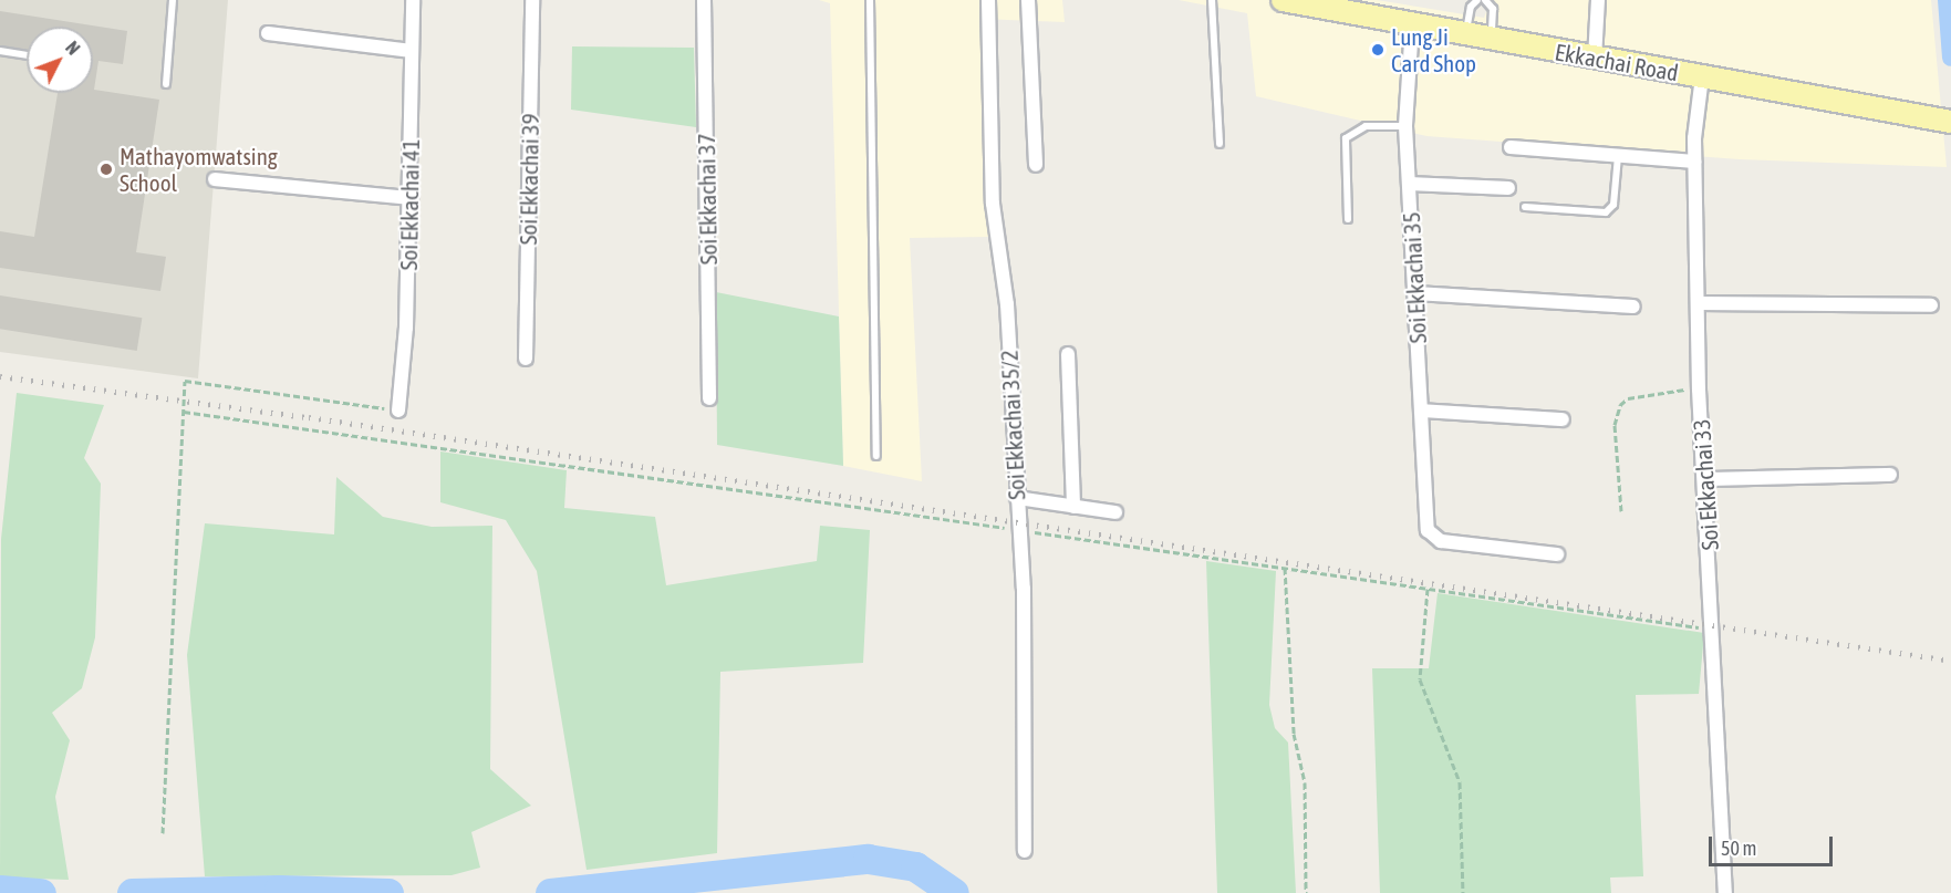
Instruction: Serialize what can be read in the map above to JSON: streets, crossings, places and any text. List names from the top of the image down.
{
  "streets": {
    "main road": ["Ekkachai Road"],
    "street": [
      "Soi Ekkachai 39",
      "Soi Ekkachai 37",
      "Soi Ekkachai 41",
      "Soi Ekkachai 35",
      "Soi Ekkachai 35/2",
      "Soi Ekkachai 33"
    ]
  },
  "crossings": [
    ["Ekkachai Road", "Soi Ekkachai 35"],
    ["Ekkachai Road", "Soi Ekkachai 33"]
  ],
  "places": ["Lung Ji Card Shop", "Mathayomwatsing School"],
  "scale_bar": "50 m",
  "north": "top right"
}
